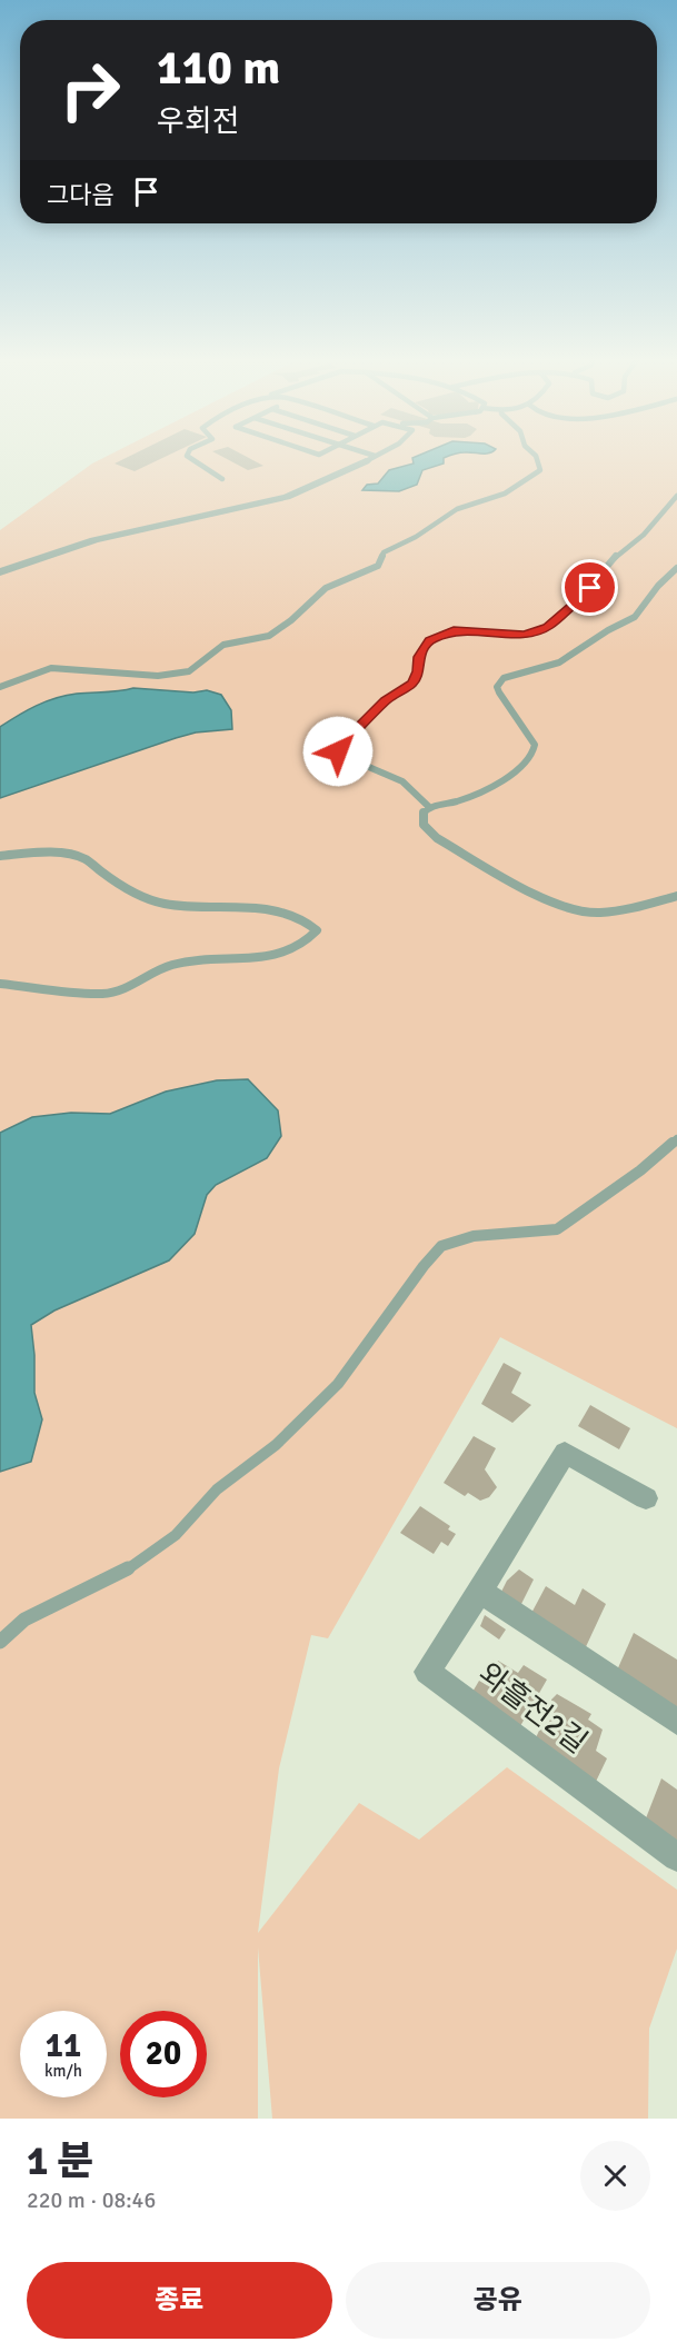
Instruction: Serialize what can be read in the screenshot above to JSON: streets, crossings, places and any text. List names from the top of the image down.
{
  "streets": {
    "street": ["와흘전2길"]
  },
  "page": {
    "turn": ["110 m", "우회전"],
    "then": "그다음",
    "speed": "11 km/h",
    "limit": "20",
    "heading": ["1 분", "220 m · 08:46"],
    "buttons": ["종료", "공유"]
  }
}
